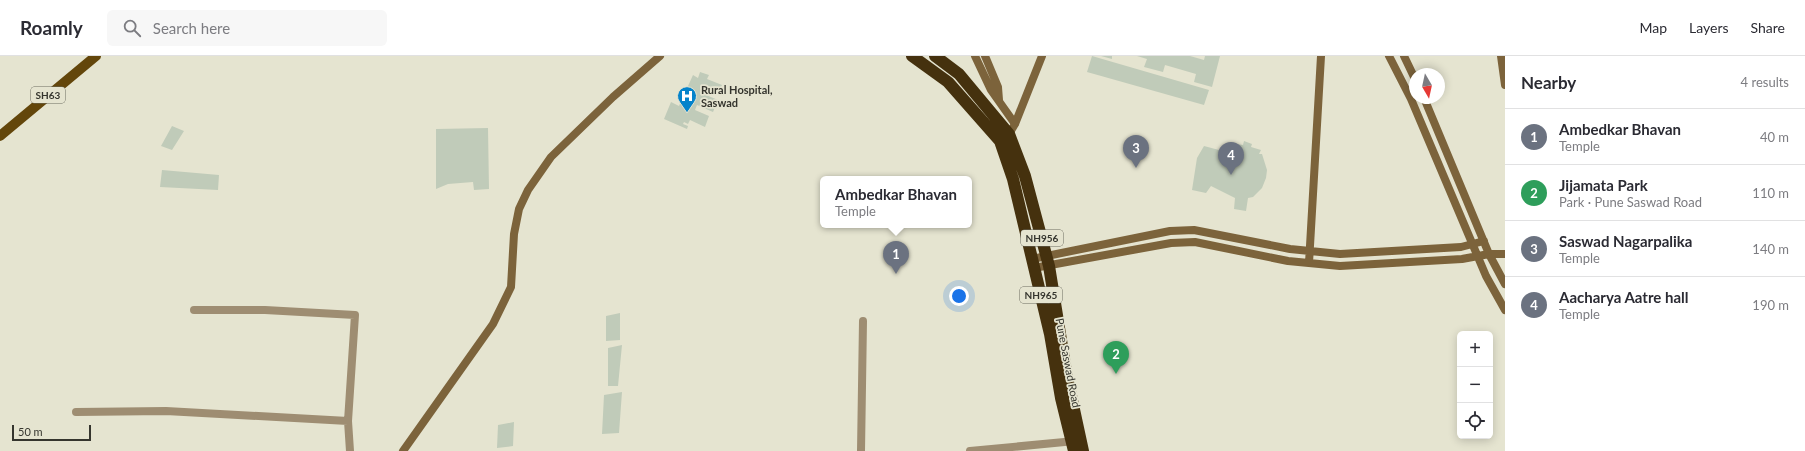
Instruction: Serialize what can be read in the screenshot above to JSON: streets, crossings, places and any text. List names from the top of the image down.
{
  "streets": {
    "highway": ["NH956", "NH965", "Pune Saswad Road"],
    "main road": ["SH63"]
  },
  "crossings": [
    ["NH956", "NH965"],
    ["NH956", "Pune Saswad Road"],
    ["NH965", "Pune Saswad Road"]
  ],
  "places": {
    "hospital": ["Rural Hospital, Saswad"]
  },
  "scale_bar": "50 m",
  "north": "bottom",
  "page": {
    "header": "Roamly",
    "search": "Search here",
    "nav": ["Map", "Layers", "Share"],
    "heading": ["Nearby", "4 results"],
    "list": [
      {
        "mark": "1",
        "name": "Ambedkar Bhavan",
        "note": "Temple",
        "value": "40 m"
      },
      {
        "mark": "2",
        "name": "Jijamata Park",
        "note": "Park · Pune Saswad Road",
        "value": "110 m"
      },
      {
        "mark": "3",
        "name": "Saswad Nagarpalika",
        "note": "Temple",
        "value": "140 m"
      },
      {
        "mark": "4",
        "name": "Aacharya Aatre hall",
        "note": "Temple",
        "value": "190 m"
      }
    ],
    "pins": [
      "3",
      "4",
      "1",
      "2"
    ],
    "popup": ["Ambedkar Bhavan", "Temple"],
    "map_buttons": ["+", "−"],
    "scale": "50 m"
  }
}
